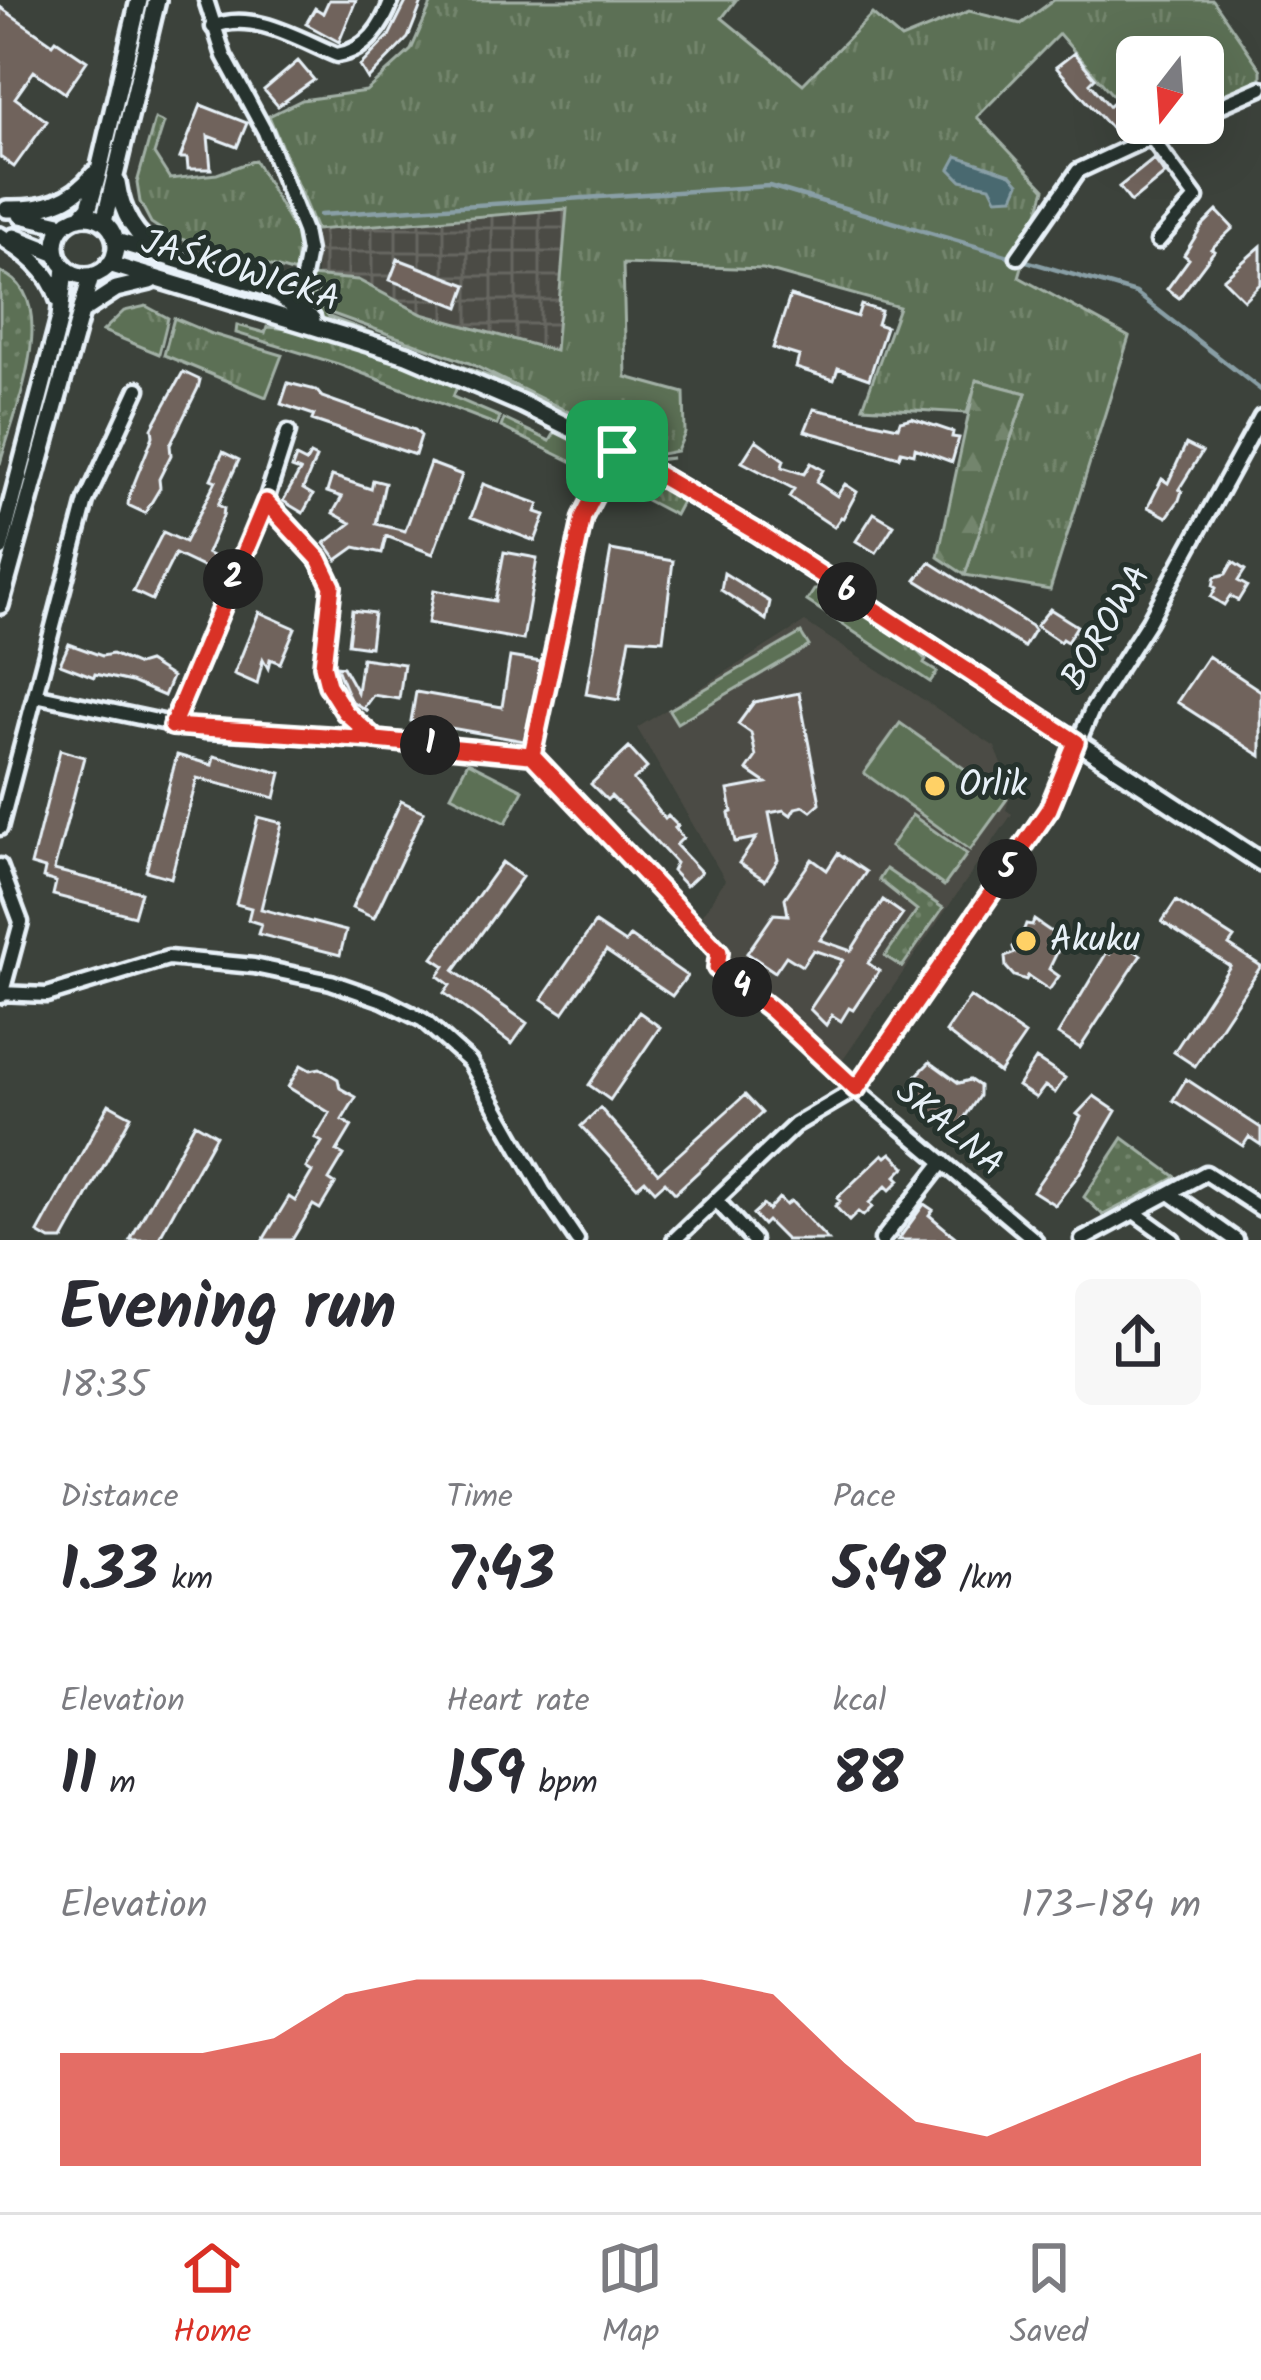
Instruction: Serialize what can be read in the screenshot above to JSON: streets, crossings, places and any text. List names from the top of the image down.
{
  "streets": {
    "street": ["JAŚKOWICKA", "BOROWA", "SKALNA"]
  },
  "crossings": [
    ["JAŚKOWICKA", "BOROWA"],
    ["BOROWA", "SKALNA"]
  ],
  "places": ["Orlik", "Akuku"],
  "north": "bottom",
  "page": {
    "pins": [
      "2",
      "6",
      "1",
      "5",
      "4"
    ],
    "heading": ["Evening run", "18:35"],
    "stats": [
      ["Distance", "1.33 km"],
      ["Time", "7:43"],
      ["Pace", "5:48 /km"],
      ["Elevation", "11 m"],
      ["Heart rate", "159 bpm"],
      ["kcal", "88"]
    ],
    "chart": ["Elevation", "173–184 m"],
    "tabs": ["Home", "Map", "Saved"]
  }
}
